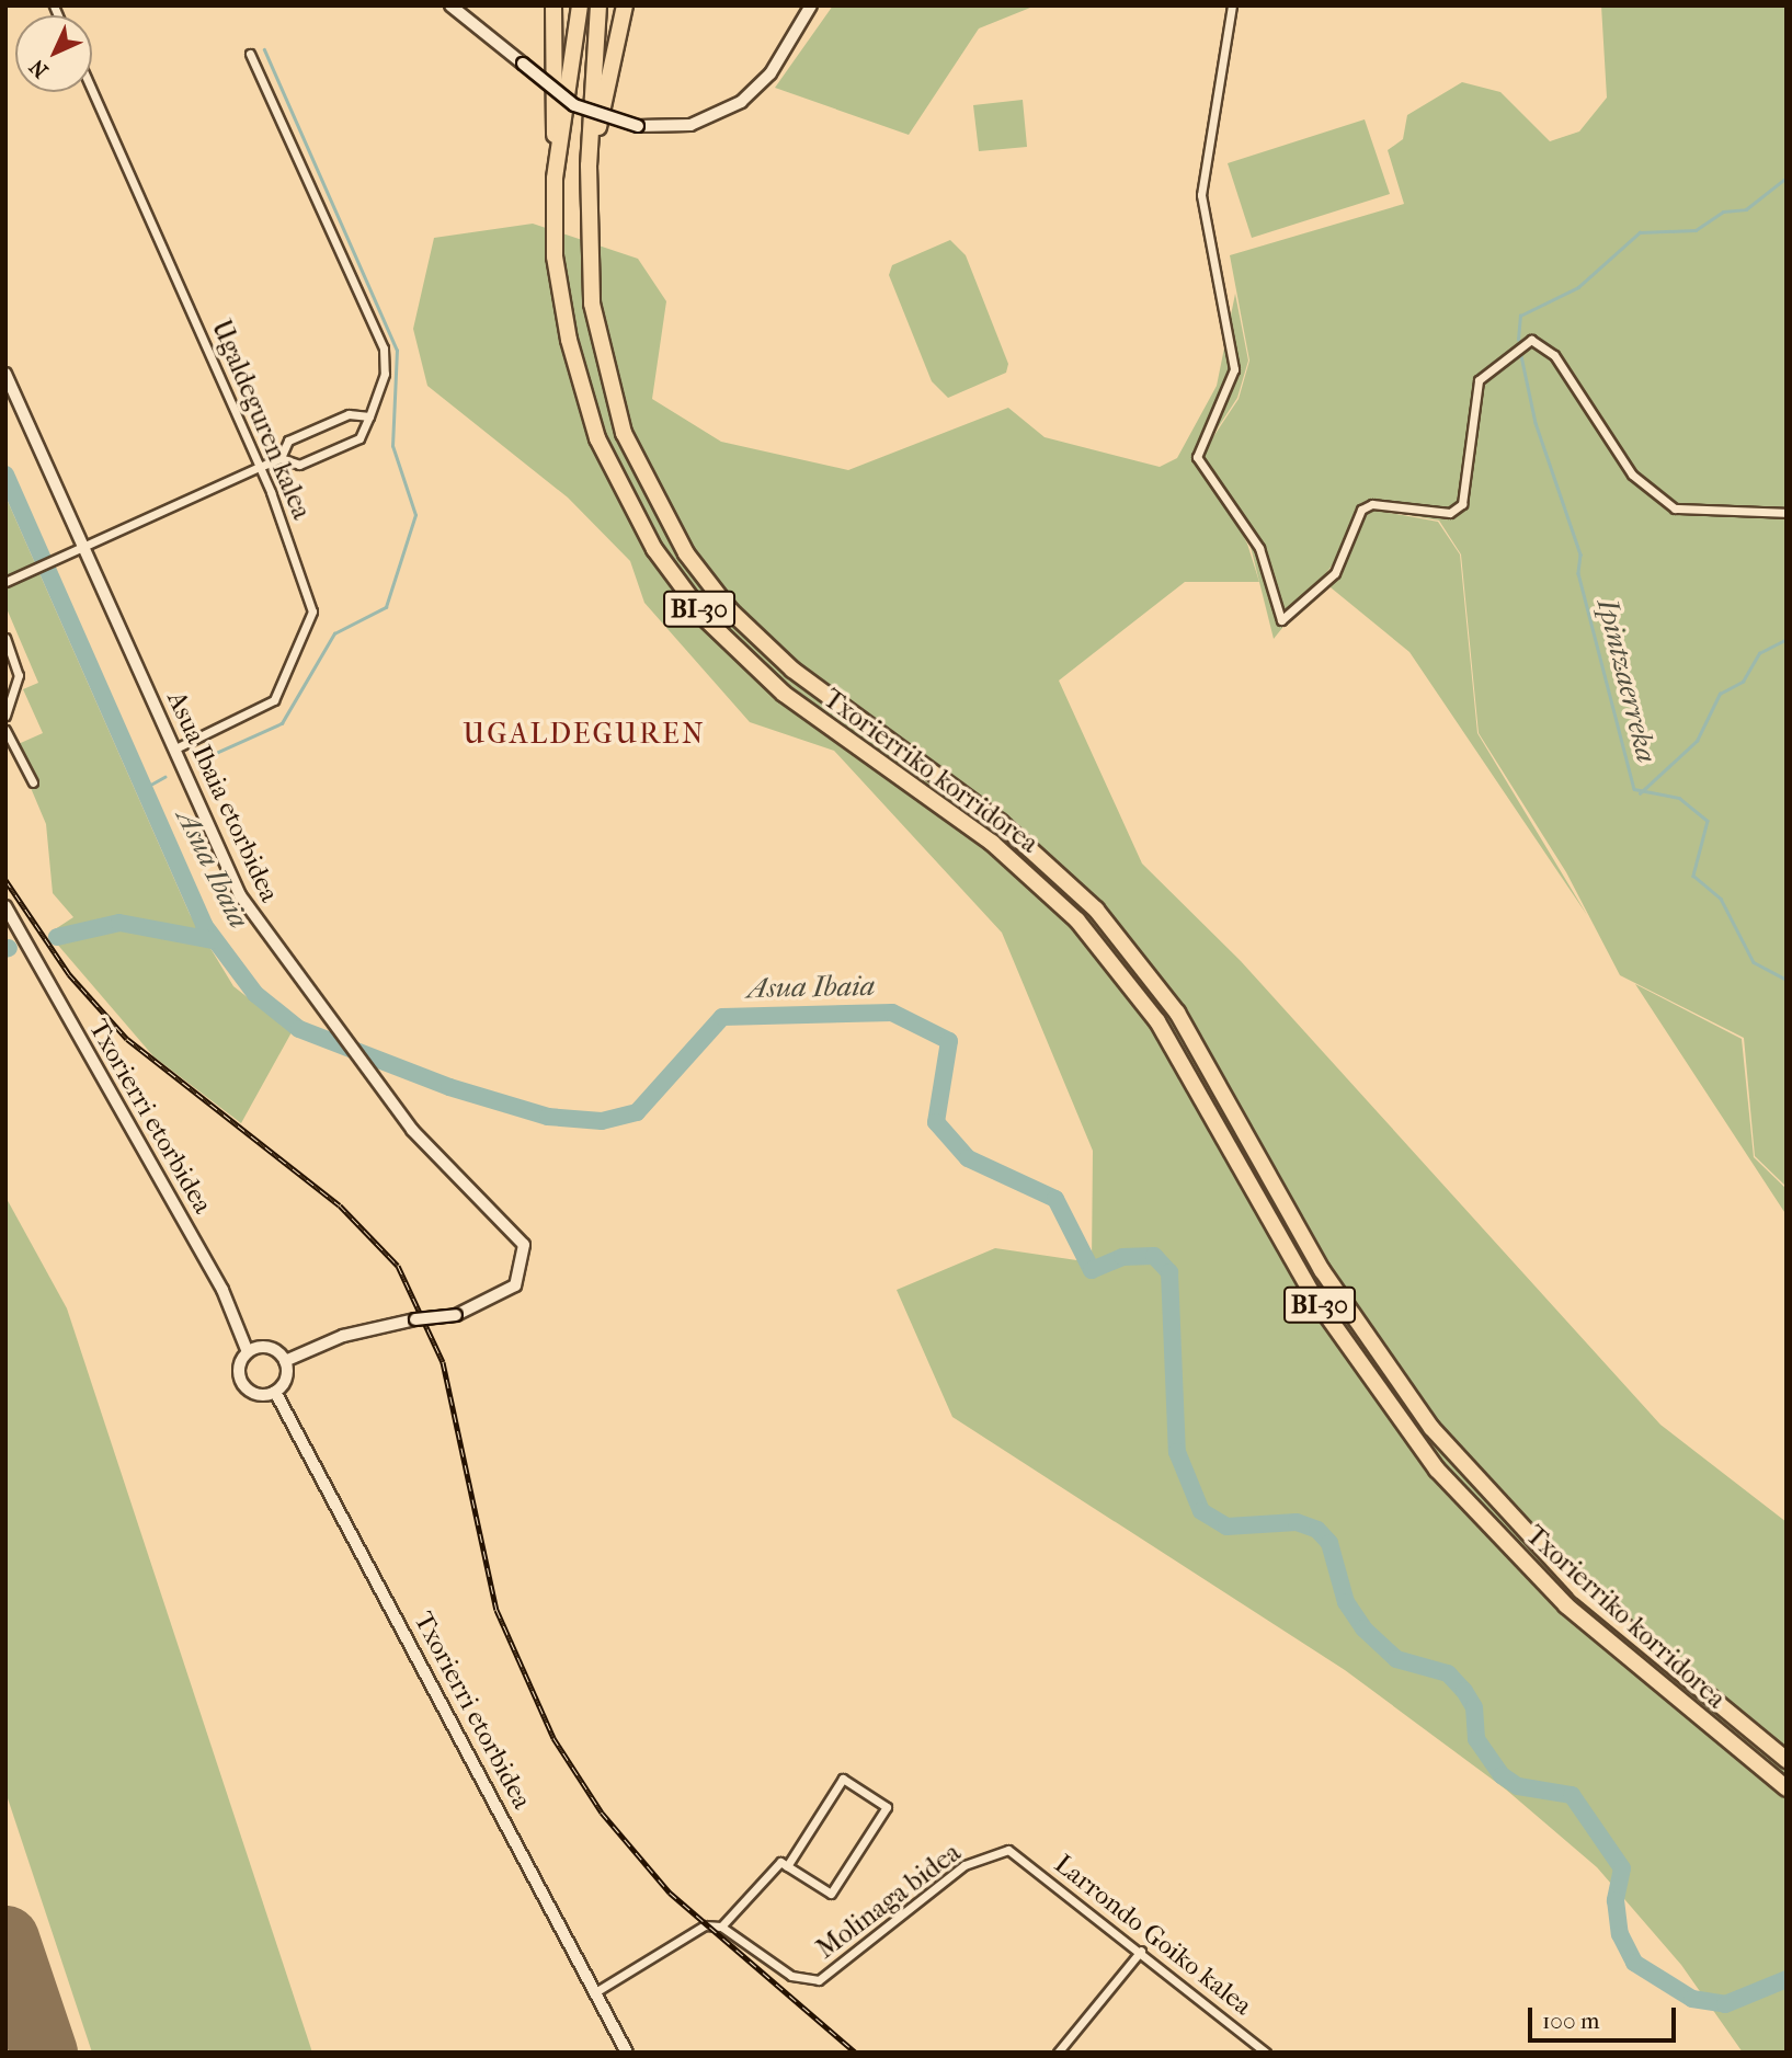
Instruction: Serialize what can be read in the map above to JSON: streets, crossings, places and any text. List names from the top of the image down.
{
  "streets": {
    "highway": ["BI-30", "Txorierriko korridorea"],
    "street": [
      "Ugaldeguren kalea",
      "Asua Ibaia etorbidea",
      "Txorierri etorbidea",
      "Molinaga bidea",
      "Larrondo Goiko kalea"
    ]
  },
  "crossings": [
    ["Ugaldeguren kalea", "Asua Ibaia etorbidea"],
    ["Asua Ibaia etorbidea", "Txorierri etorbidea"],
    ["Molinaga bidea", "Larrondo Goiko kalea"]
  ],
  "districts": ["UGALDEGUREN"],
  "water": ["Ipintzaerreka", "Asua Ibaia"],
  "scale_bar": "100 m",
  "north": "bottom left"
}
